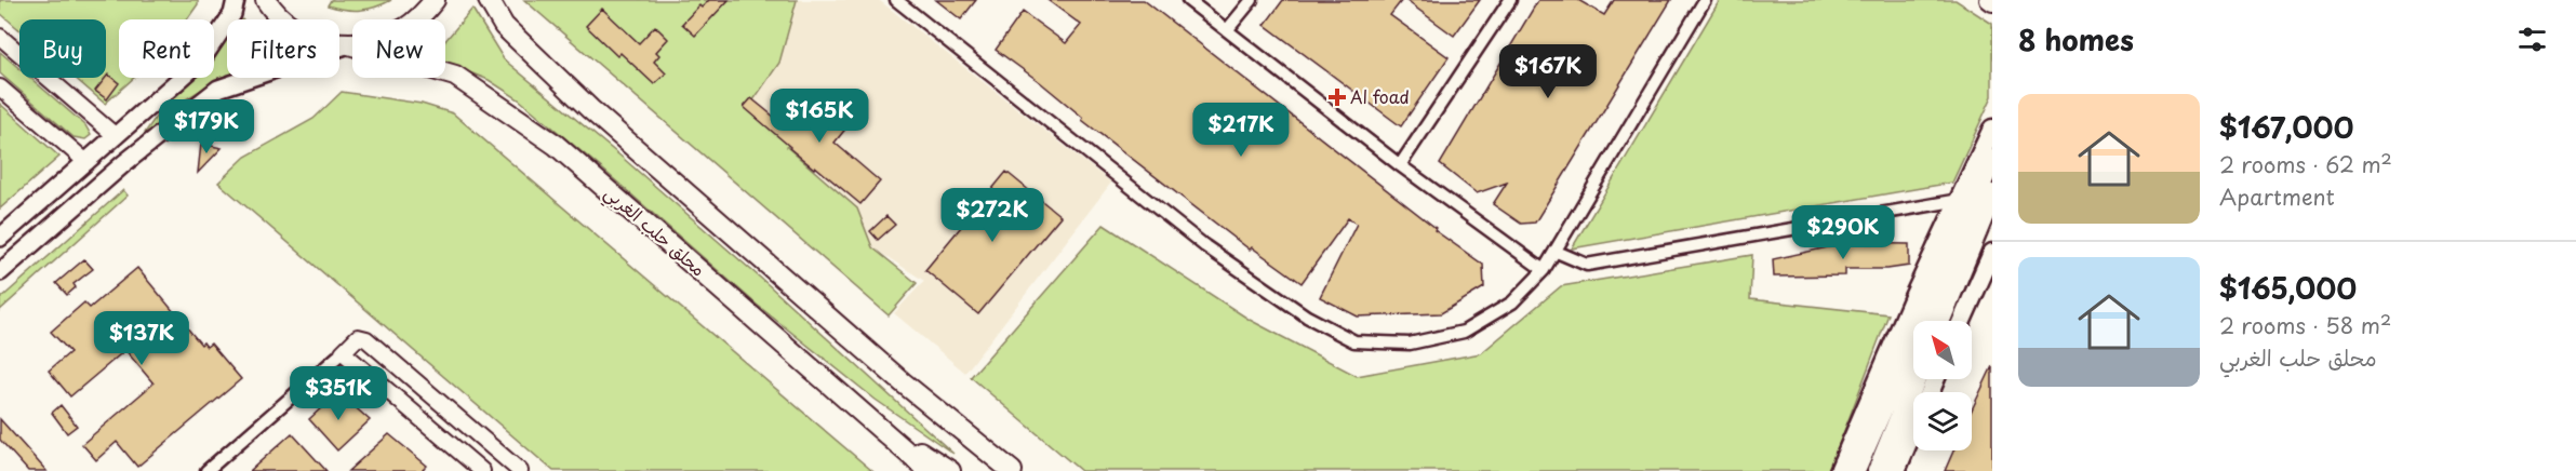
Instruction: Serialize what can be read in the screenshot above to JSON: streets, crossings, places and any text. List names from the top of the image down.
{
  "streets": {
    "highway": ["محلق حلب الغربي"]
  },
  "places": {
    "health": ["Al foad"]
  },
  "north": "top left",
  "page": {
    "heading": "8 homes",
    "chip": [
      "Buy",
      "Rent",
      "Filters",
      "New"
    ],
    "price": [
      "$167K",
      "$165K",
      "$179K",
      "$217K",
      "$272K",
      "$290K",
      "$137K",
      "$351K"
    ],
    "list": [
      {
        "name": "$167,000",
        "note": "2 rooms · 62 m² · Apartment"
      },
      {
        "name": "$165,000",
        "note": "2 rooms · 58 m² · محلق حلب الغربي"
      }
    ]
  }
}
